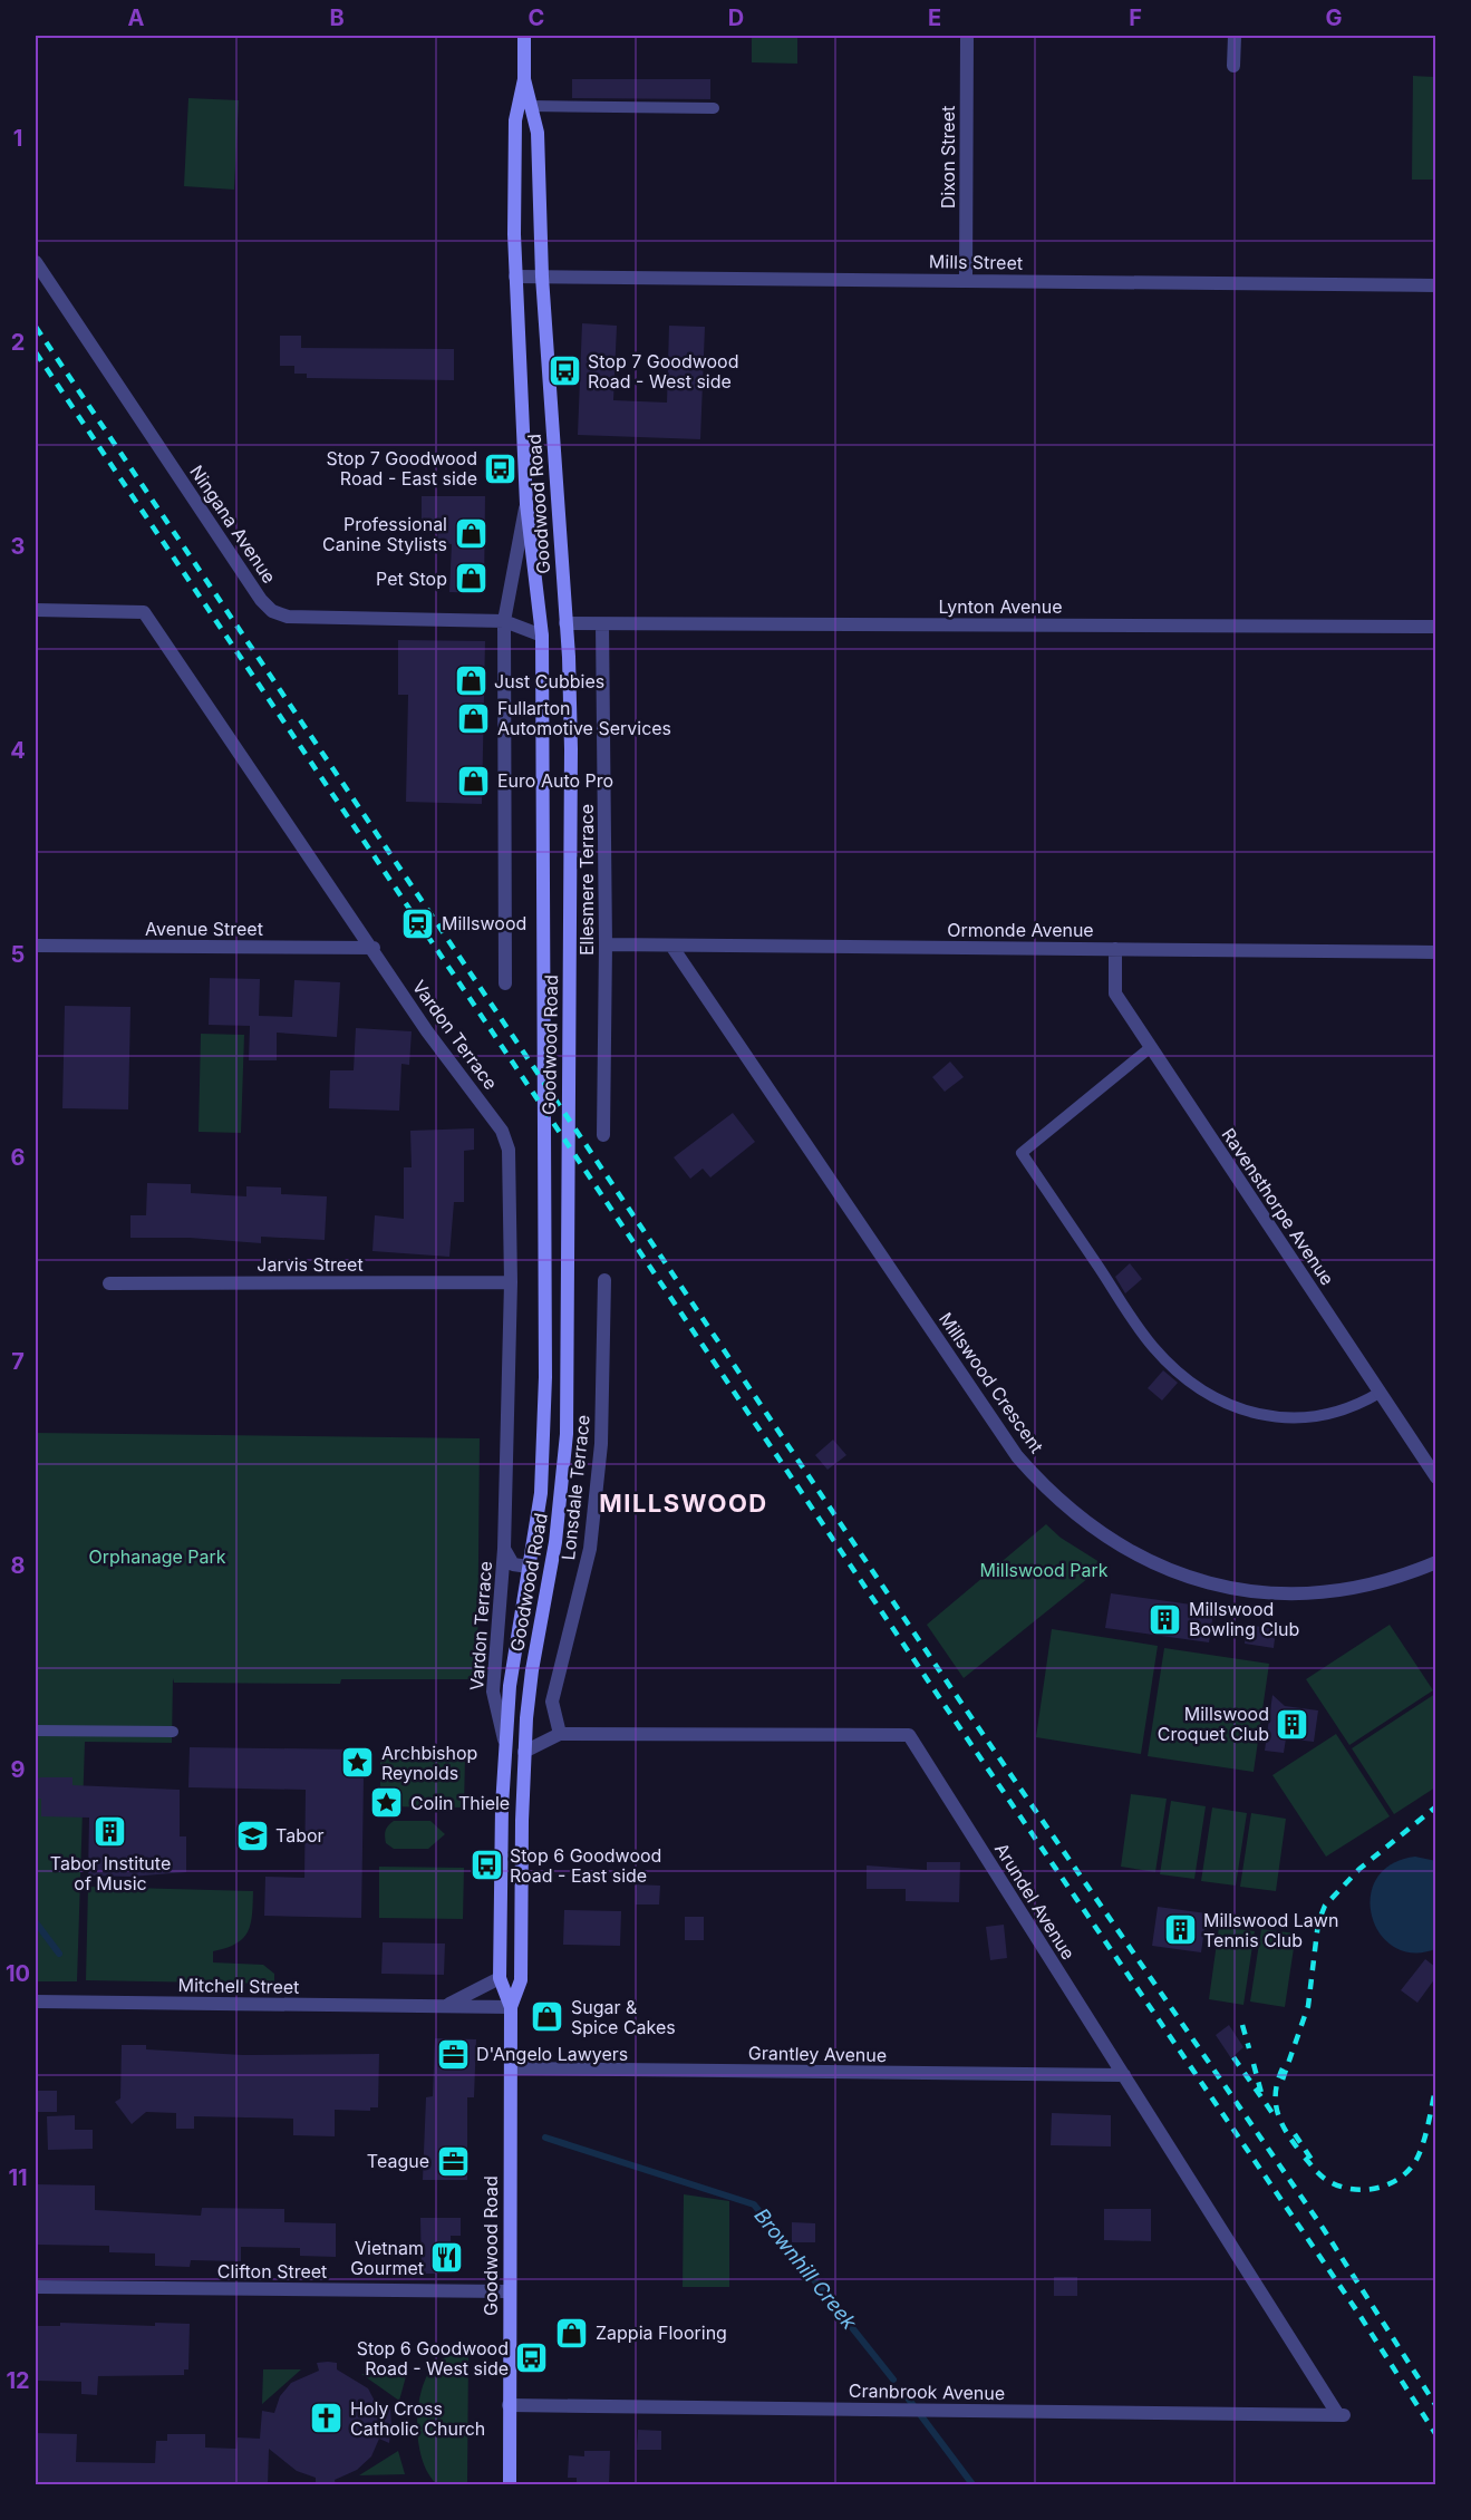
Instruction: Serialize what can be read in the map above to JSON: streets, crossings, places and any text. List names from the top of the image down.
{
  "streets": {
    "main road": ["Goodwood Road"],
    "street": [
      "Dixon Street",
      "Mills Street",
      "Ningana Avenue",
      "Lynton Avenue",
      "Ellesmere Terrace",
      "Avenue Street",
      "Ormonde Avenue",
      "Vardon Terrace",
      "Ravensthorpe Avenue",
      "Jarvis Street",
      "Millswood Crescent",
      "Lonsdale Terrace",
      "Arundel Avenue",
      "Mitchell Street",
      "Grantley Avenue",
      "Clifton Street",
      "Cranbrook Avenue"
    ]
  },
  "crossings": [
    ["Dixon Street", "Mills Street"],
    ["Mills Street", "Goodwood Road"],
    ["Goodwood Road", "Ningana Avenue"],
    ["Goodwood Road", "Lynton Avenue"],
    ["Goodwood Road", "Vardon Terrace"],
    ["Goodwood Road", "Arundel Avenue"],
    ["Goodwood Road", "Mitchell Street"],
    ["Goodwood Road", "Grantley Avenue"],
    ["Goodwood Road", "Clifton Street"],
    ["Goodwood Road", "Cranbrook Avenue"],
    ["Lynton Avenue", "Ellesmere Terrace"],
    ["Ellesmere Terrace", "Ormonde Avenue"],
    ["Avenue Street", "Vardon Terrace"],
    ["Ormonde Avenue", "Ravensthorpe Avenue"],
    ["Ormonde Avenue", "Millswood Crescent"],
    ["Vardon Terrace", "Jarvis Street"],
    ["Lonsdale Terrace", "Arundel Avenue"],
    ["Arundel Avenue", "Grantley Avenue"],
    ["Arundel Avenue", "Cranbrook Avenue"]
  ],
  "districts": ["MILLSWOOD"],
  "water": ["Brownhill Creek"],
  "parks": ["Orphanage Park", "Millswood Park"],
  "places": {
    "bus stop": [
      "Stop 7 Goodwood Road - West side",
      "Stop 7 Goodwood Road - East side",
      "Stop 6 Goodwood Road - East side",
      "Stop 6 Goodwood Road - West side"
    ],
    "shop": [
      "Professional Canine Stylists",
      "Pet Stop",
      "Just Cubbies",
      "Fullarton Automotive Services",
      "Euro Auto Pro",
      "Sugar & Spice Cakes",
      "Zappia Flooring"
    ],
    "station": ["Millswood"],
    "building": [
      "Millswood Bowling Club",
      "Millswood Croquet Club",
      "Tabor Institute of Music",
      "Millswood Lawn Tennis Club"
    ],
    "place": ["Archbishop Reynolds", "Colin Thiele"],
    "school or university": ["Tabor"],
    "office": ["D'Angelo Lawyers", "Teague"],
    "restaurant": ["Vietnam Gourmet"],
    "church": ["Holy Cross Catholic Church"]
  },
  "grid": {
    "columns": [
      "A",
      "B",
      "C",
      "D",
      "E",
      "F",
      "G"
    ],
    "rows": [
      "1",
      "2",
      "3",
      "4",
      "5",
      "6",
      "7",
      "8",
      "9",
      "10",
      "11",
      "12"
    ]
  }
}
